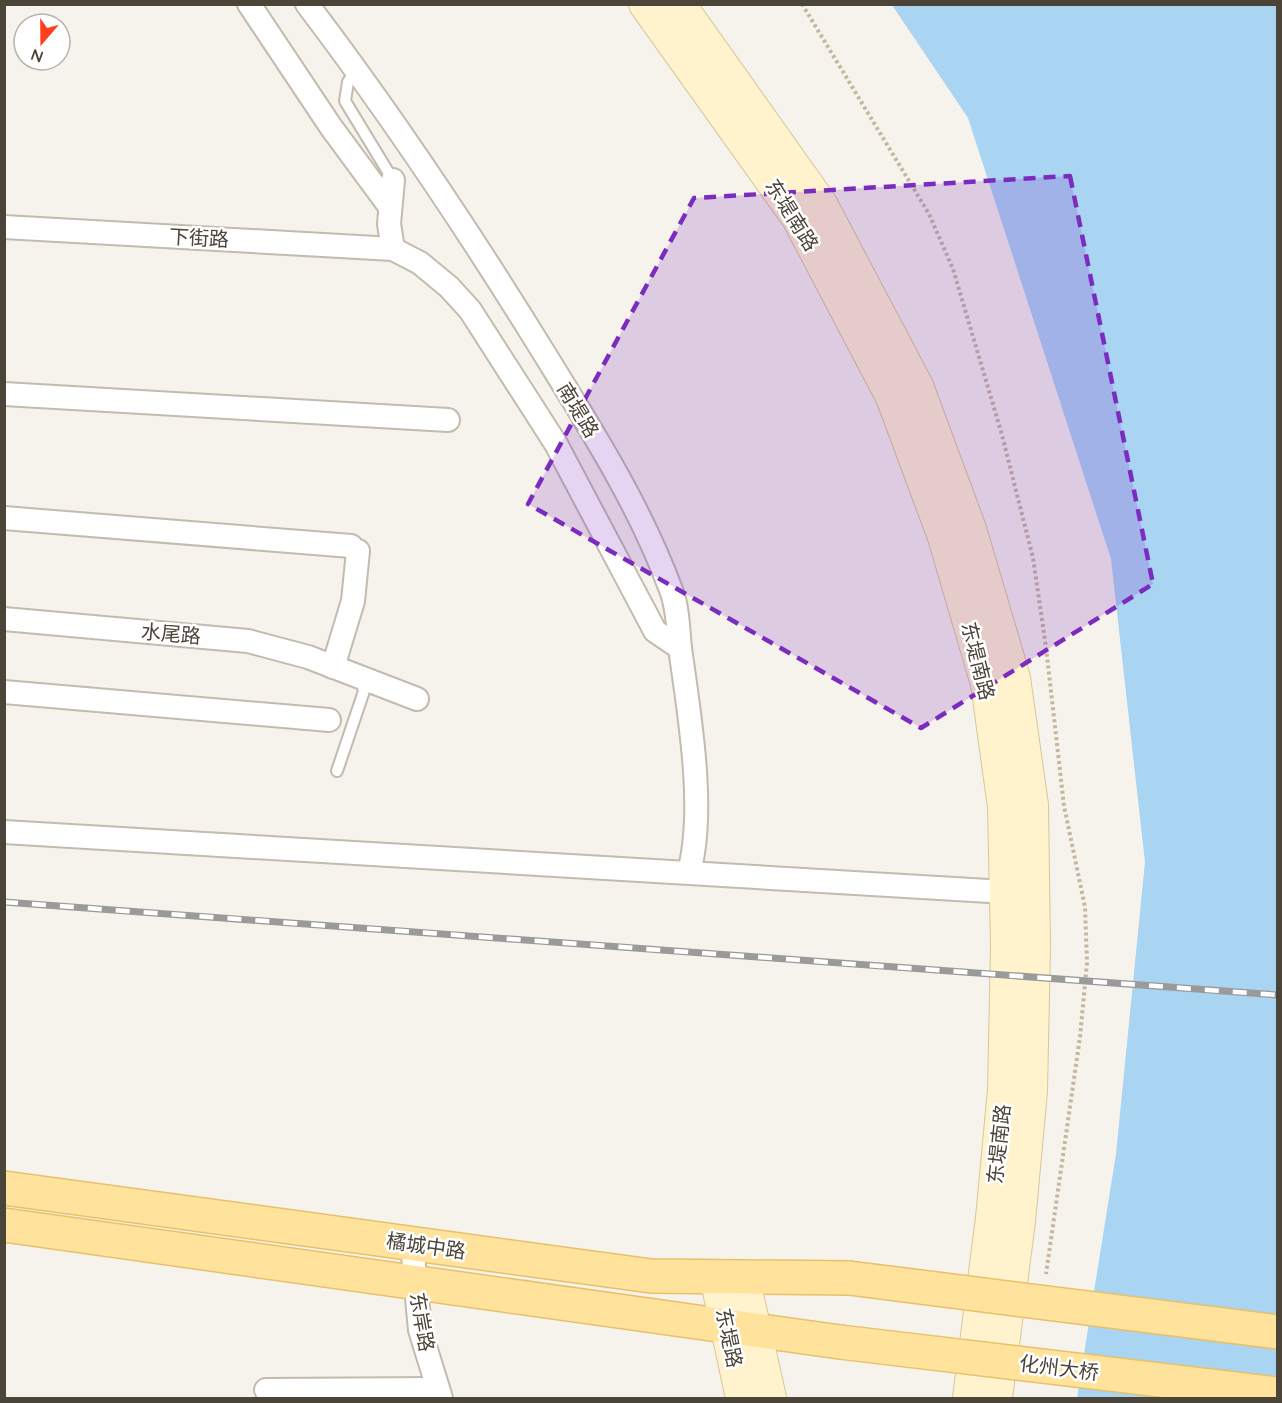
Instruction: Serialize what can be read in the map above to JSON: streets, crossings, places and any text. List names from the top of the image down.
{
  "streets": {
    "main road": [
      "东堤南路",
      "橘城中路",
      "东堤路",
      "化州大桥"
    ],
    "street": [
      "下街路",
      "南堤路",
      "水尾路",
      "东岸路"
    ]
  },
  "crossings": [
    ["橘城中路", "东岸路"],
    ["橘城中路", "东堤路"],
    ["橘城中路", "化州大桥"]
  ],
  "north": "bottom"
}
